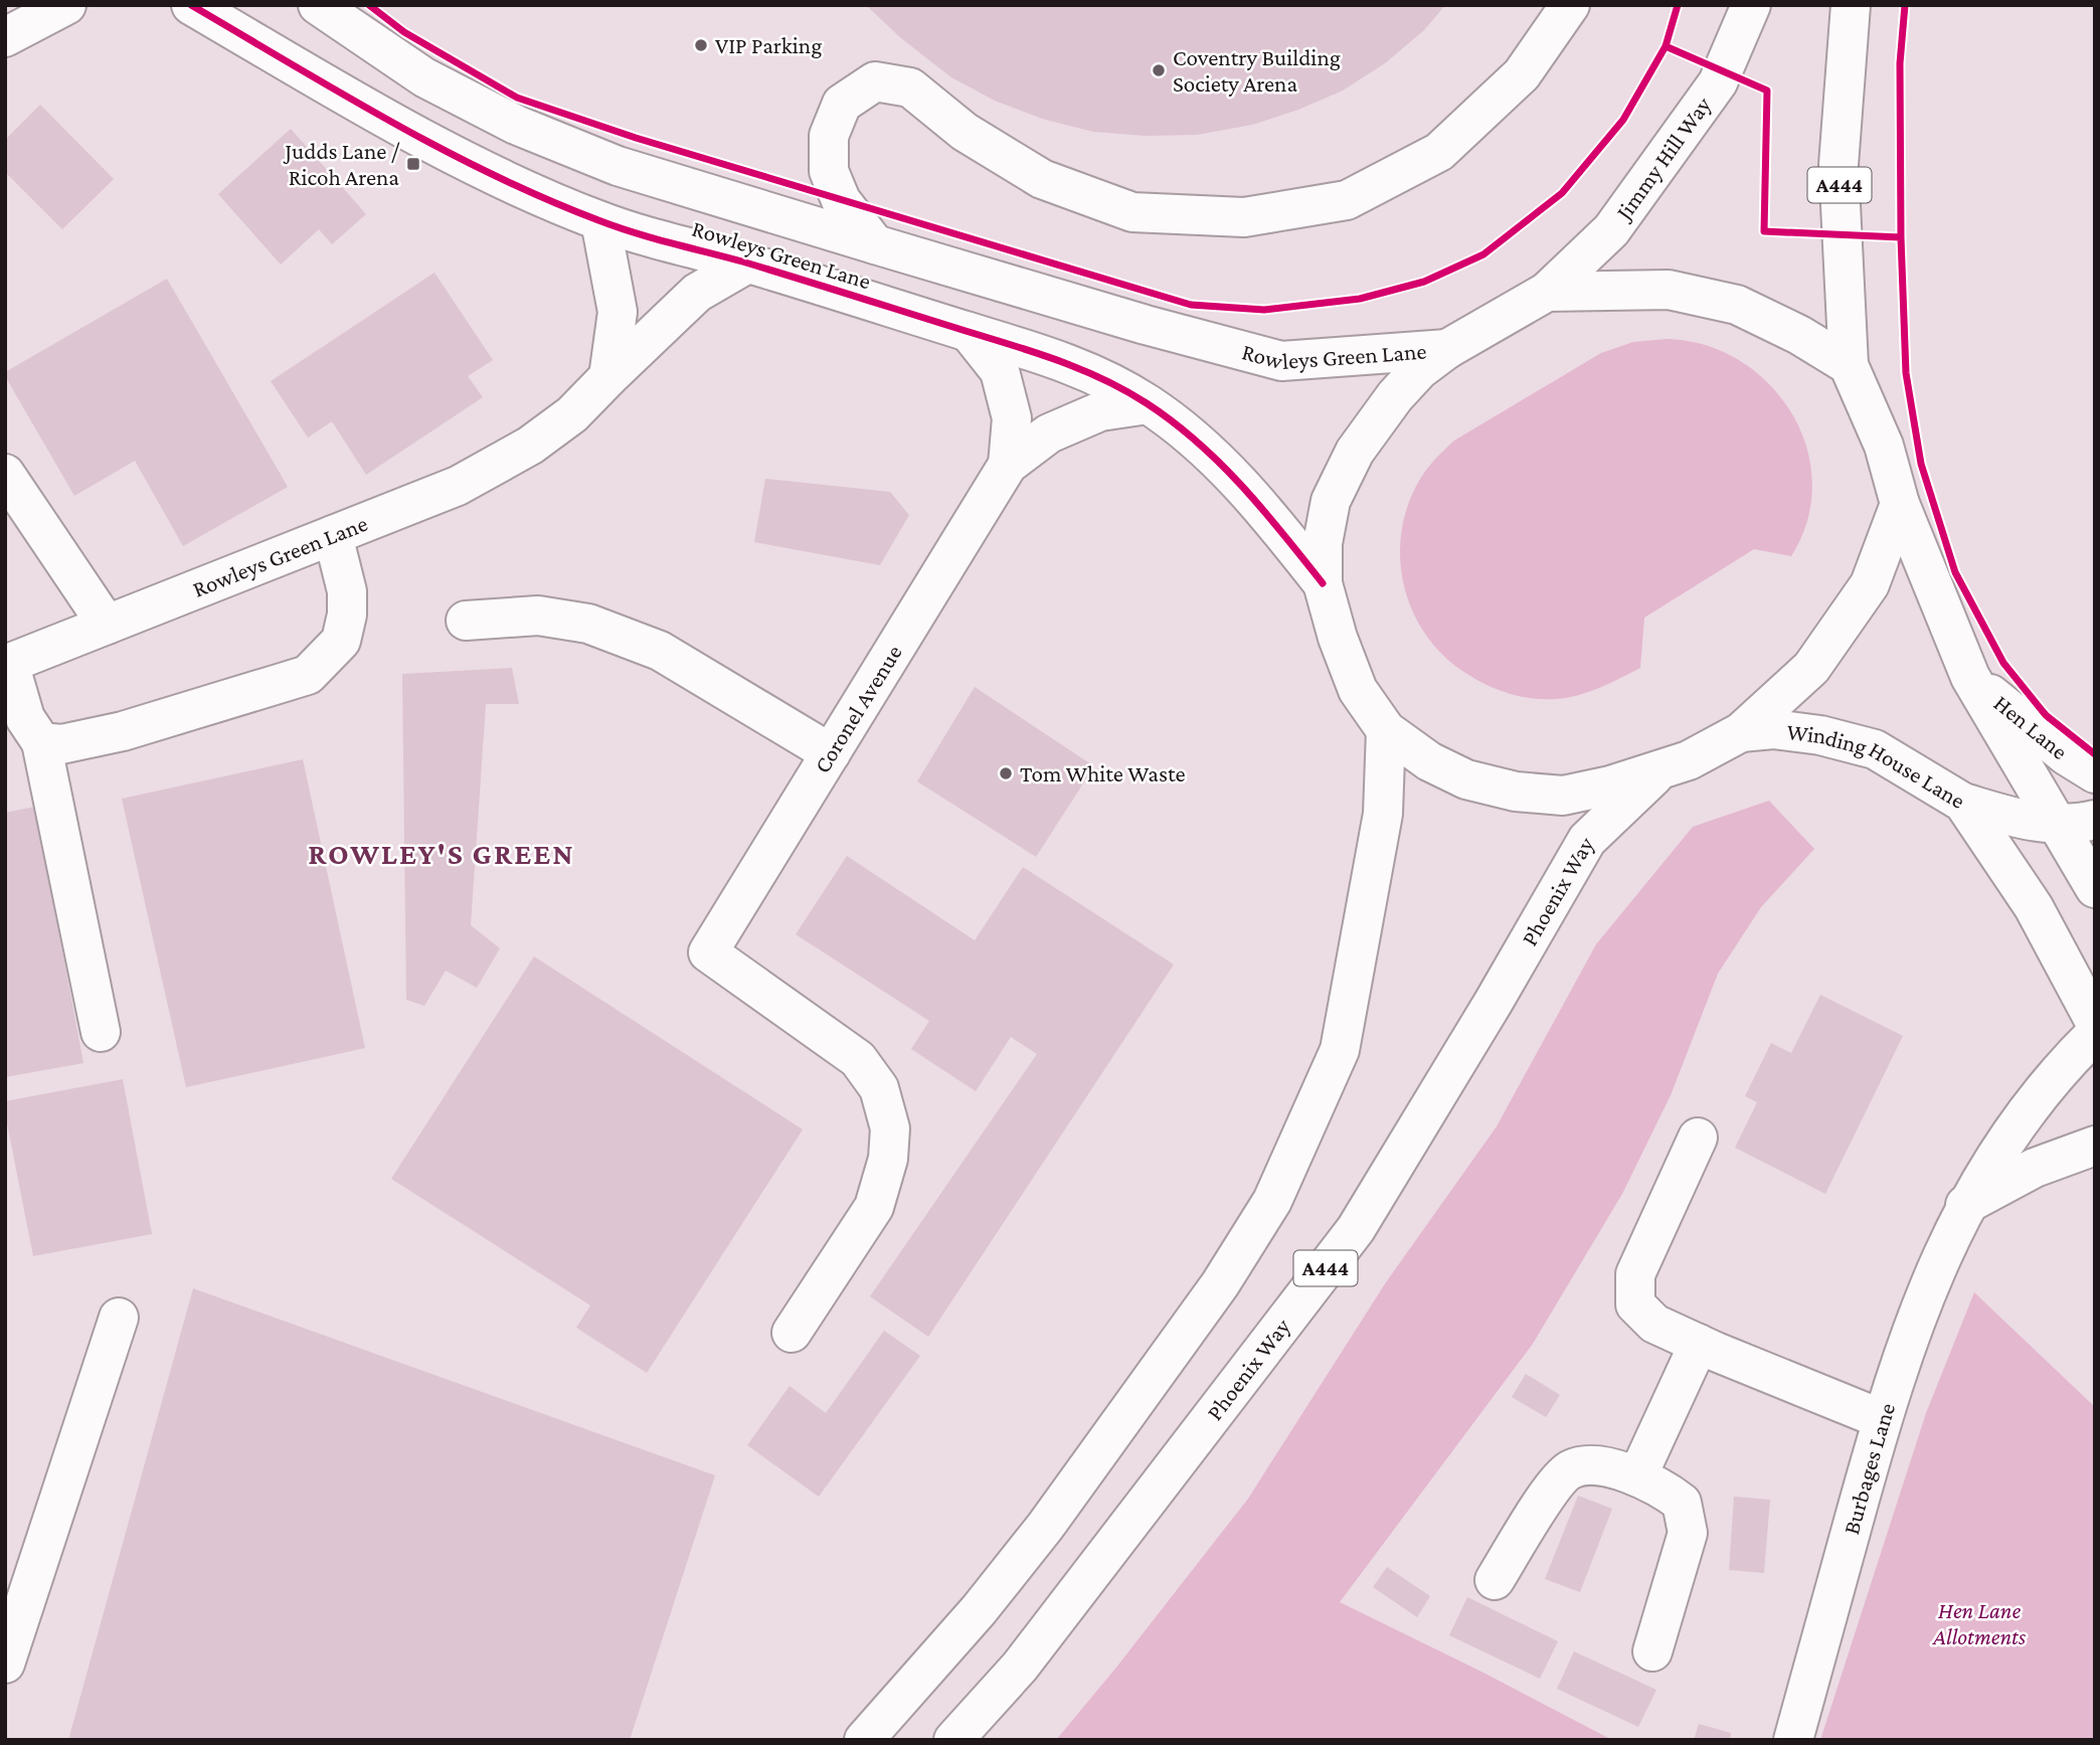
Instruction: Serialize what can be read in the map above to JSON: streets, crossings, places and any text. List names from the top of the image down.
{
  "streets": {
    "main road": [
      "Jimmy Hill Way",
      "A444",
      "Rowleys Green Lane",
      "Coronel Avenue",
      "Hen Lane",
      "Winding House Lane",
      "Phoenix Way",
      "Burbages Lane"
    ]
  },
  "crossings": [
    ["Jimmy Hill Way", "Rowleys Green Lane"],
    ["Rowleys Green Lane", "Coronel Avenue"]
  ],
  "districts": ["ROWLEY'S GREEN"],
  "parks": ["Hen Lane Allotments"],
  "places": {
    "other": ["VIP Parking", "Coventry Building Society Arena", "Tom White Waste"],
    "transit": ["Judds Lane / Ricoh Arena"]
  }
}
